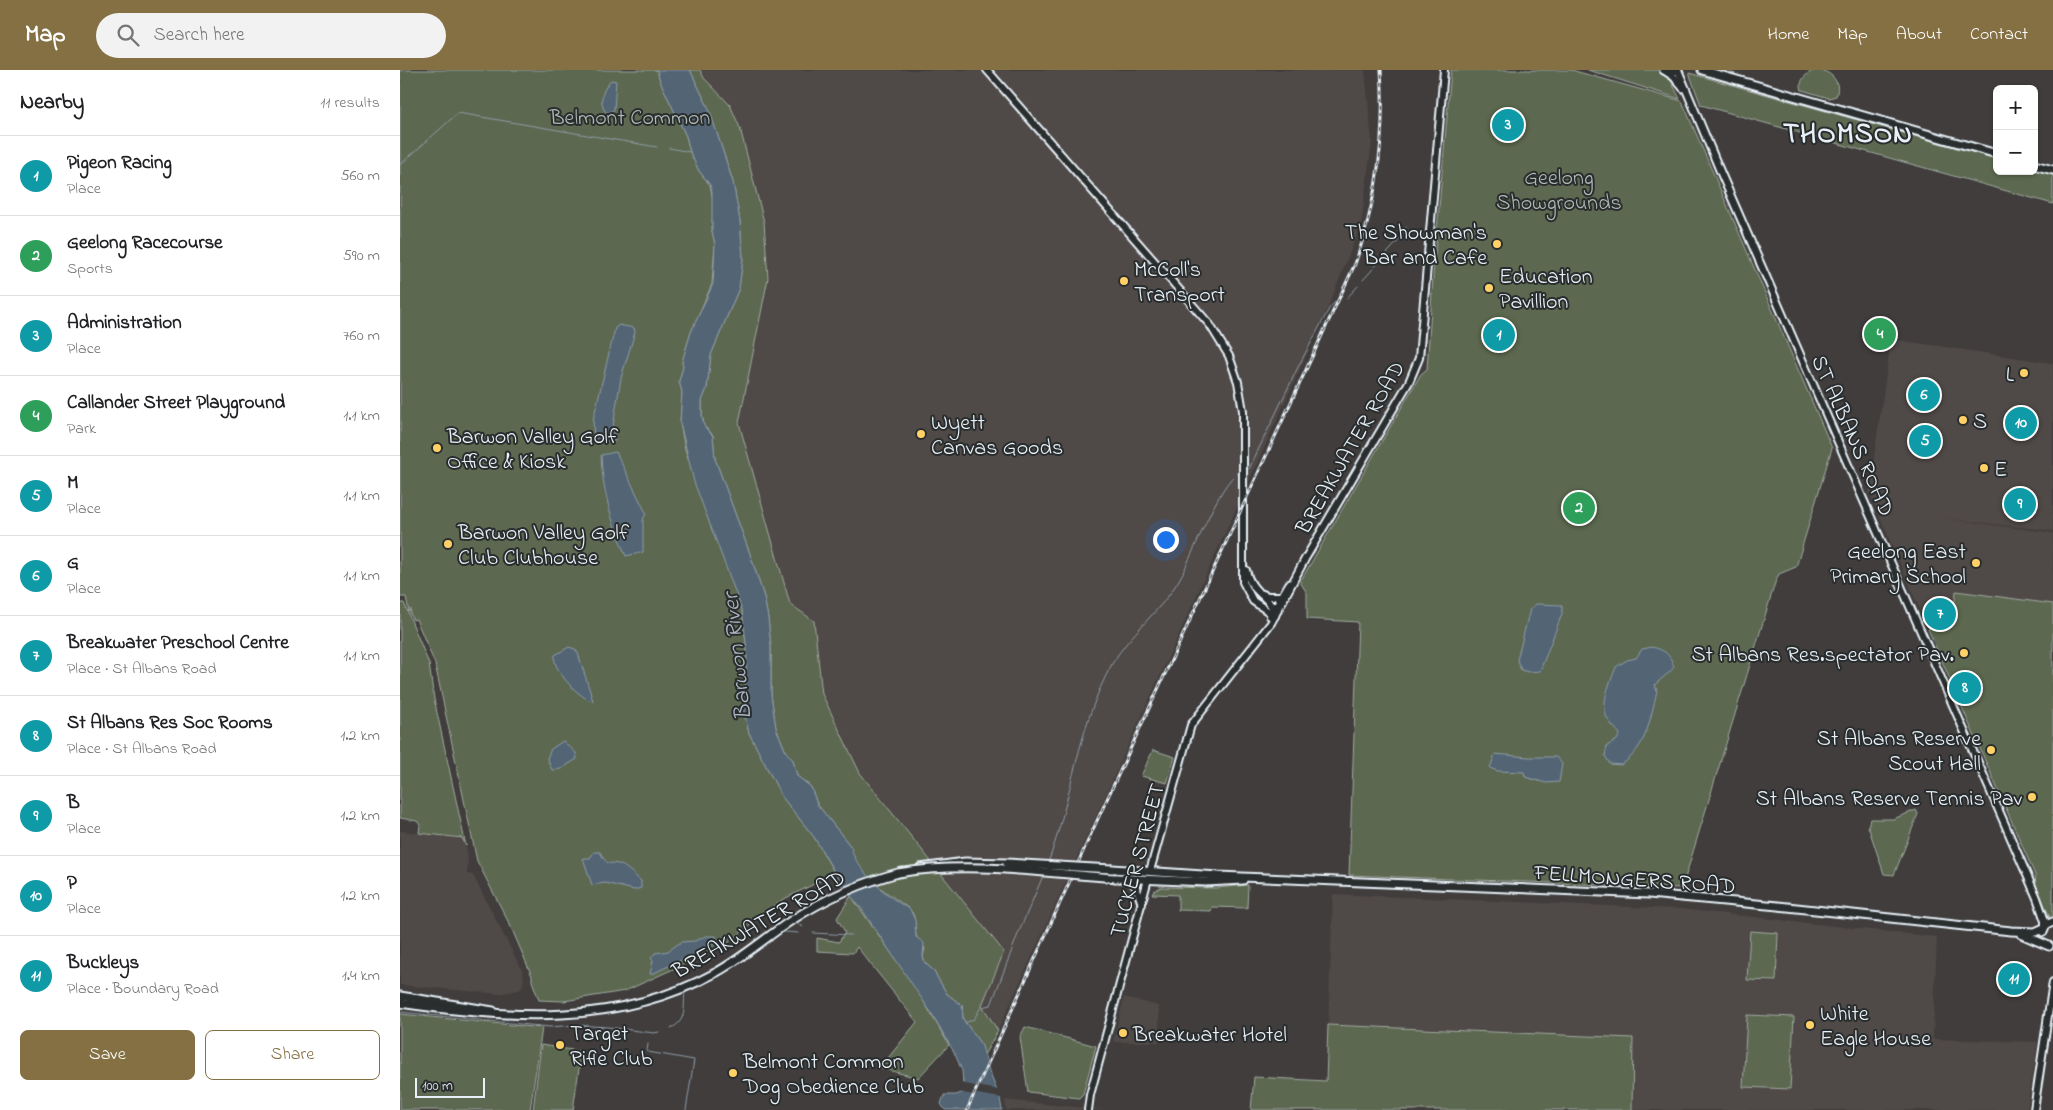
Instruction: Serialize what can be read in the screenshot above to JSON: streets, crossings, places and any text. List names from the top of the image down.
{
  "streets": {
    "main road": ["BREAKWATER ROAD", "TUCKER STREET", "FELLMONGERS ROAD"],
    "street": ["ST ALBANS ROAD"]
  },
  "crossings": [
    ["ST ALBANS ROAD", "FELLMONGERS ROAD"],
    ["BREAKWATER ROAD", "TUCKER STREET"],
    ["BREAKWATER ROAD", "FELLMONGERS ROAD"],
    ["TUCKER STREET", "FELLMONGERS ROAD"]
  ],
  "districts": ["THOMSON"],
  "water": ["Barwon River"],
  "parks": ["Belmont Common", "Geelong Showgrounds"],
  "places": [
    "The Showman's Bar and Cafe",
    "McColl's Transport",
    "Education Pavillion",
    "L",
    "S",
    "Wyett Canvas Goods",
    "Barwon Valley Golf Office & Kiosk",
    "E",
    "Barwon Valley Golf Club Clubhouse",
    "Geelong East Primary School",
    "St Albans Res.spectator Pav.",
    "St Albans Reserve Scout Hall",
    "St Albans Reserve Tennis Pav",
    "White Eagle House",
    "Breakwater Hotel",
    "Target Rifle Club",
    "Belmont Common Dog Obedience Club"
  ],
  "scale_bar": "100 m",
  "page": {
    "header": "Map",
    "search": "Search here",
    "nav": [
      "Home",
      "Map",
      "About",
      "Contact"
    ],
    "heading": ["Nearby", "11 results"],
    "map_buttons": ["+", "−"],
    "pins": [
      "3",
      "4",
      "1",
      "6",
      "10",
      "5",
      "9",
      "2",
      "7",
      "8",
      "11"
    ],
    "list": [
      {
        "mark": "1",
        "name": "Pigeon Racing",
        "note": "Place",
        "value": "560 m"
      },
      {
        "mark": "2",
        "name": "Geelong Racecourse",
        "note": "Sports",
        "value": "590 m"
      },
      {
        "mark": "3",
        "name": "Administration",
        "note": "Place",
        "value": "760 m"
      },
      {
        "mark": "4",
        "name": "Callander Street Playground",
        "note": "Park",
        "value": "1.1 km"
      },
      {
        "mark": "5",
        "name": "M",
        "note": "Place",
        "value": "1.1 km"
      },
      {
        "mark": "6",
        "name": "G",
        "note": "Place",
        "value": "1.1 km"
      },
      {
        "mark": "7",
        "name": "Breakwater Preschool Centre",
        "note": "Place · St Albans Road",
        "value": "1.1 km"
      },
      {
        "mark": "8",
        "name": "St Albans Res Soc Rooms",
        "note": "Place · St Albans Road",
        "value": "1.2 km"
      },
      {
        "mark": "9",
        "name": "B",
        "note": "Place",
        "value": "1.2 km"
      },
      {
        "mark": "10",
        "name": "P",
        "note": "Place",
        "value": "1.2 km"
      },
      {
        "mark": "11",
        "name": "Buckleys",
        "note": "Place · Boundary Road",
        "value": "1.4 km"
      }
    ],
    "buttons": ["Save", "Share"],
    "scale": "100 m"
  }
}
